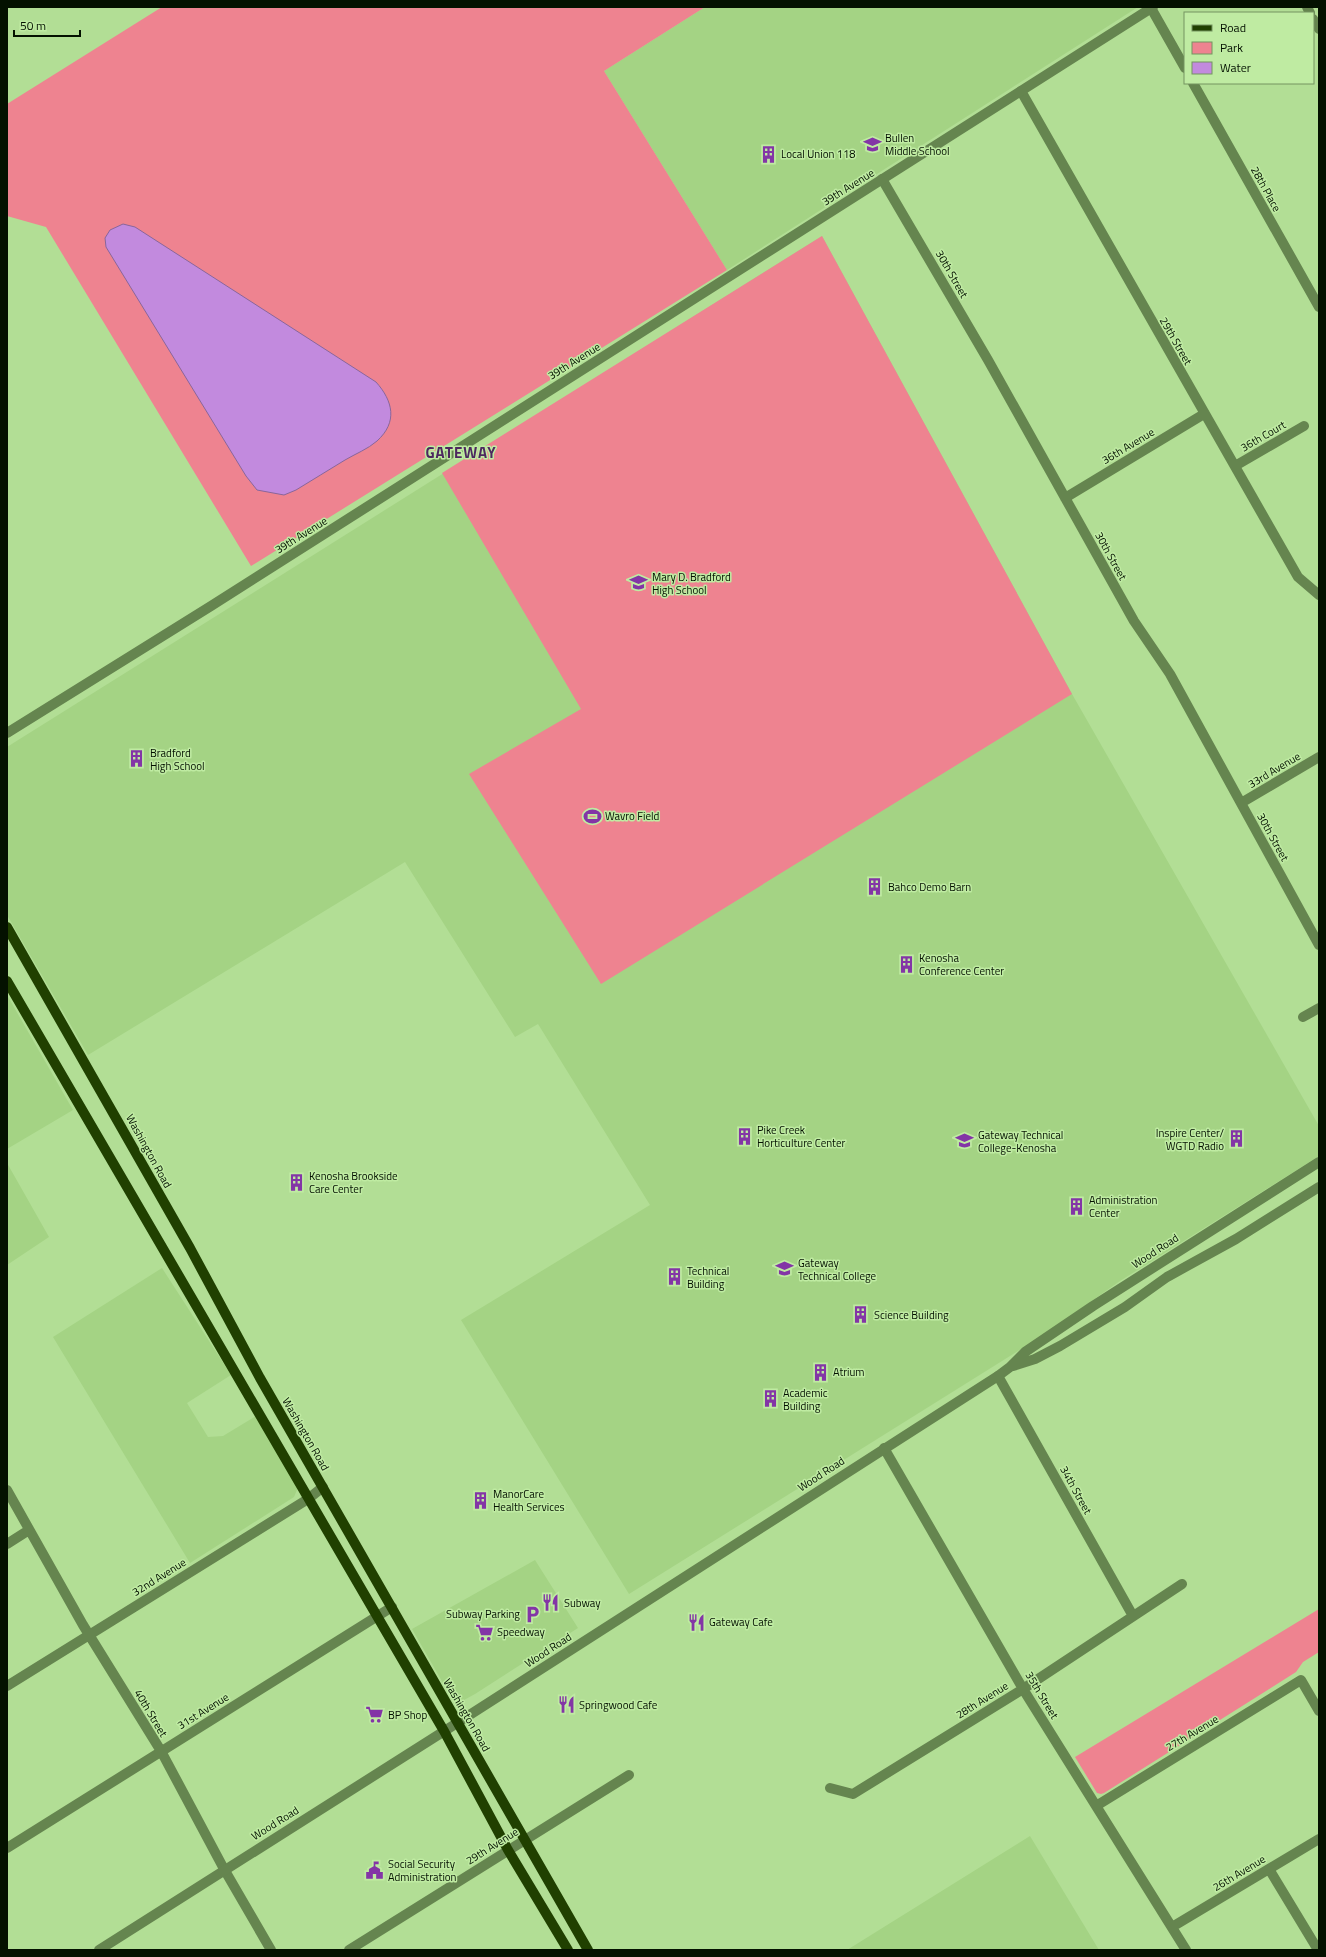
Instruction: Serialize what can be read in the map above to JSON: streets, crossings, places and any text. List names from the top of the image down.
{
  "streets": {
    "main road": ["Washington Road"],
    "street": [
      "39th Avenue",
      "28th Place",
      "30th Street",
      "29th Street",
      "36th Court",
      "36th Avenue",
      "33rd Avenue",
      "Wood Road",
      "34th Street",
      "32nd Avenue",
      "35th Street",
      "28th Avenue",
      "31st Avenue",
      "40th Street",
      "27th Avenue",
      "29th Avenue",
      "26th Avenue"
    ]
  },
  "crossings": [
    ["39th Avenue", "30th Street"],
    ["39th Avenue", "29th Street"],
    ["30th Street", "36th Avenue"],
    ["30th Street", "33rd Avenue"],
    ["29th Street", "36th Court"],
    ["29th Street", "36th Avenue"],
    ["Washington Road", "Wood Road"],
    ["Washington Road", "32nd Avenue"],
    ["Washington Road", "31st Avenue"],
    ["Washington Road", "29th Avenue"],
    ["Wood Road", "34th Street"],
    ["Wood Road", "35th Street"],
    ["Wood Road", "40th Street"],
    ["34th Street", "28th Avenue"],
    ["32nd Avenue", "40th Street"],
    ["35th Street", "28th Avenue"],
    ["35th Street", "27th Avenue"],
    ["35th Street", "26th Avenue"],
    ["31st Avenue", "40th Street"]
  ],
  "districts": ["GATEWAY"],
  "places": {
    "school or university": [
      "Bullen Middle School",
      "Mary D. Bradford High School",
      "Gateway Technical College-Kenosha",
      "Gateway Technical College"
    ],
    "building": [
      "Local Union 118",
      "Bradford High School",
      "Bahco Demo Barn",
      "Kenosha Conference Center",
      "Pike Creek Horticulture Center",
      "Inspire Center/ WGTD Radio",
      "Kenosha Brookside Care Center",
      "Administration Center",
      "Technical Building",
      "Science Building",
      "Atrium",
      "Academic Building",
      "ManorCare Health Services"
    ],
    "sports": ["Wavro Field"],
    "restaurant": ["Subway", "Gateway Cafe", "Springwood Cafe"],
    "parking": ["Subway Parking"],
    "supermarket": ["Speedway", "BP Shop"],
    "public building": ["Social Security Administration"]
  },
  "legend": ["Road", "Park", "Water"],
  "scale_bar": "50 m"
}
